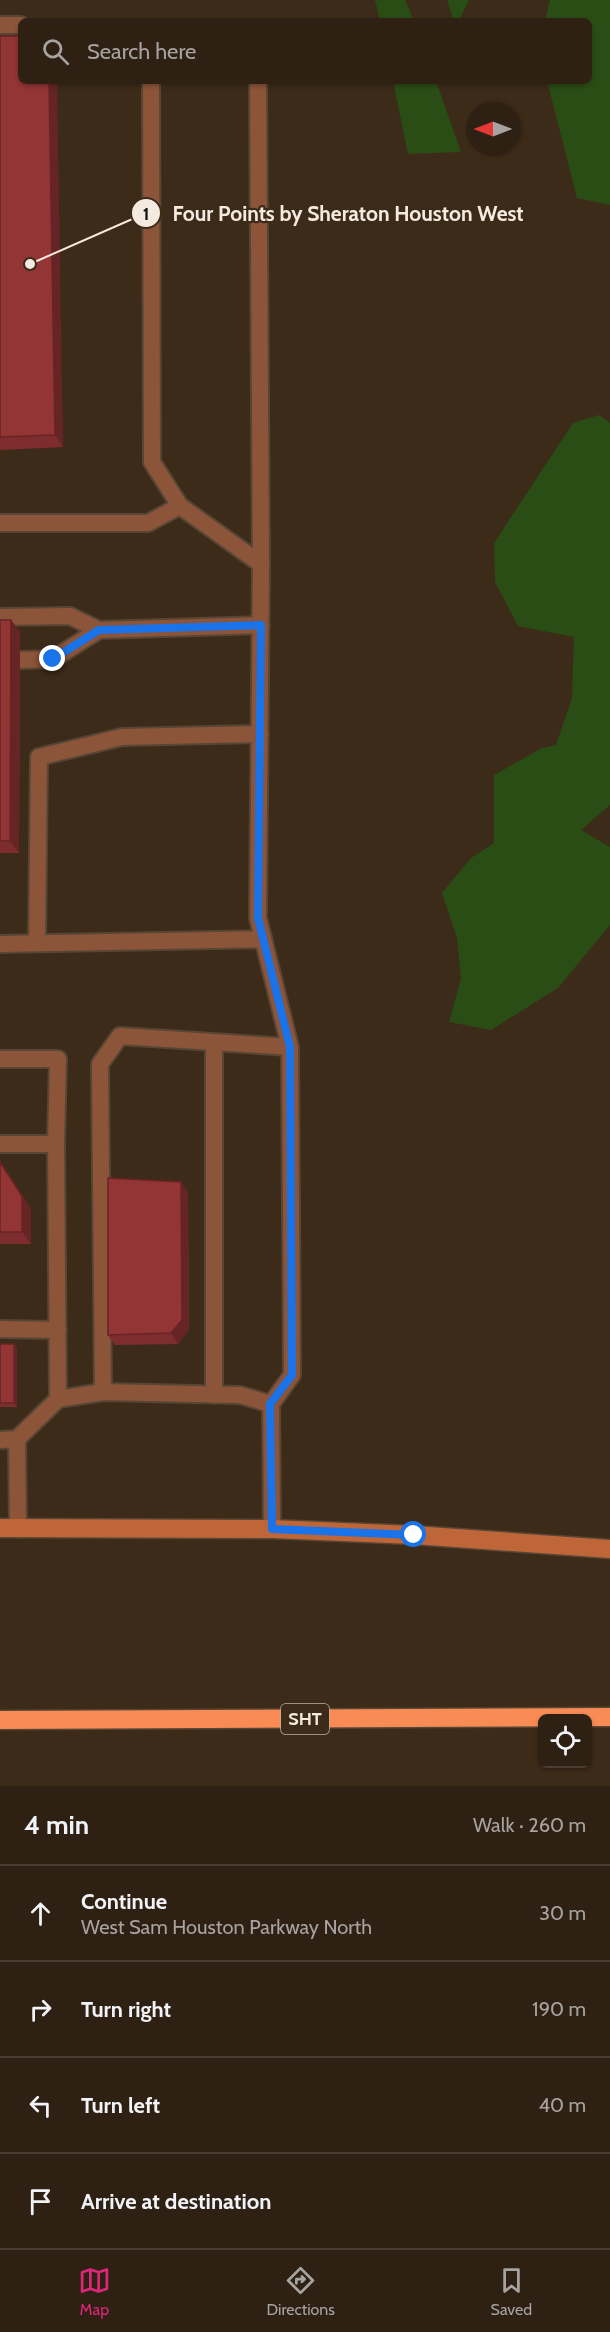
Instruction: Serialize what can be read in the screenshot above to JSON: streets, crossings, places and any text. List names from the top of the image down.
{
  "streets": {
    "highway": ["SHT"]
  },
  "places": ["Four Points by Sheraton Houston West"],
  "north": "left",
  "page": {
    "search": "Search here",
    "heading": ["4 min", "Walk · 260 m"],
    "list": [
      ["Continue", "West Sam Houston Parkway North", "30 m"],
      ["Turn right", "190 m"],
      ["Turn left", "40 m"],
      "Arrive at destination"
    ],
    "nav": ["Map", "Directions", "Saved"]
  }
}
